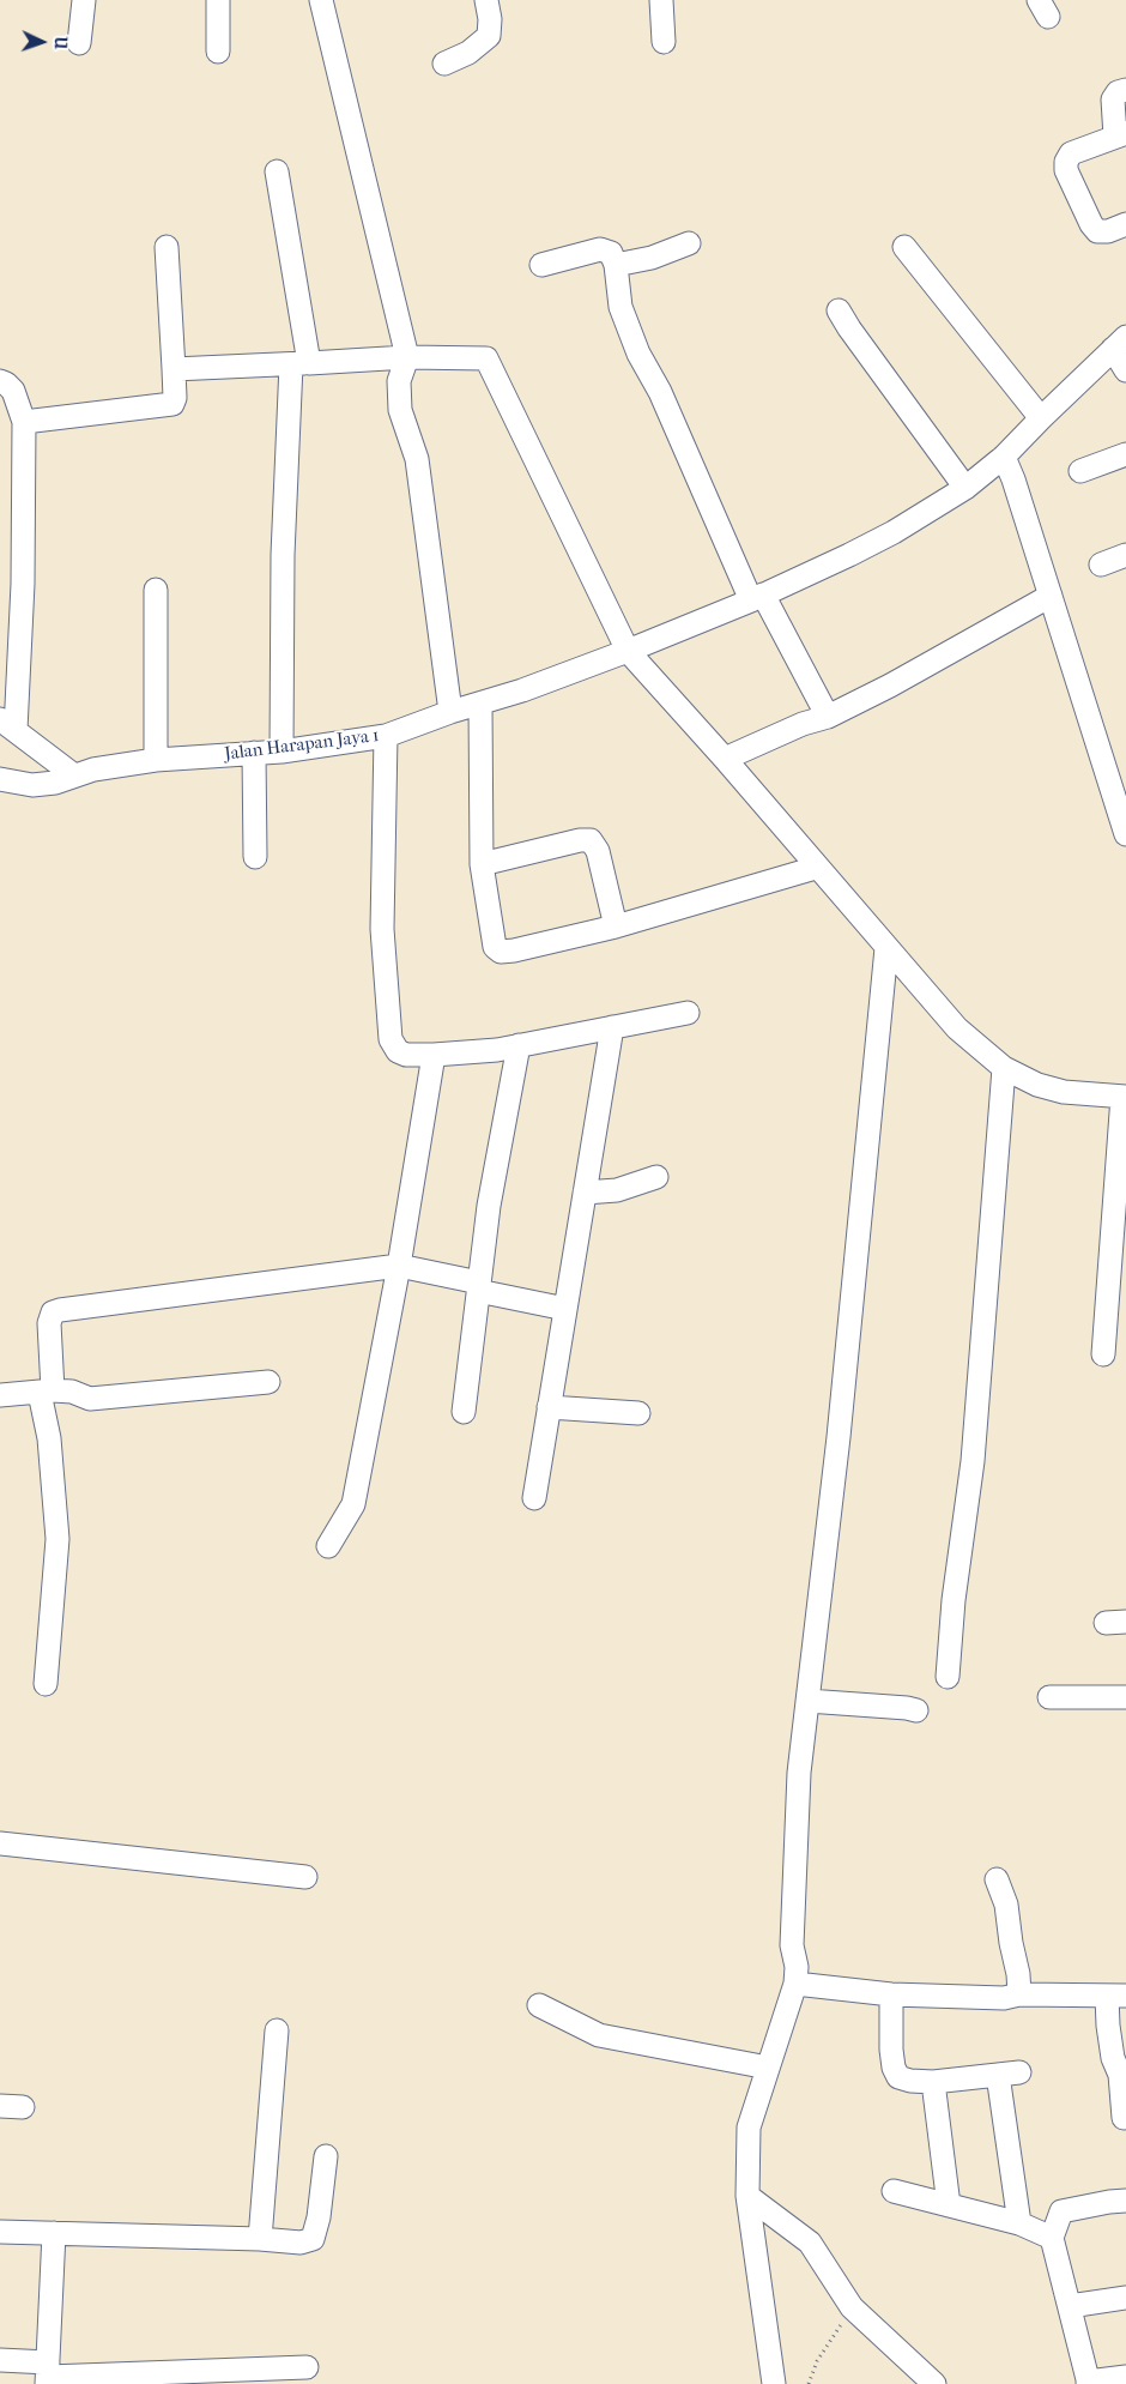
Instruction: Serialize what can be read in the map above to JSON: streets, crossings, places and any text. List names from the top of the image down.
{
  "streets": {
    "street": ["Jalan Harapan Jaya 1"]
  },
  "north": "right"
}
